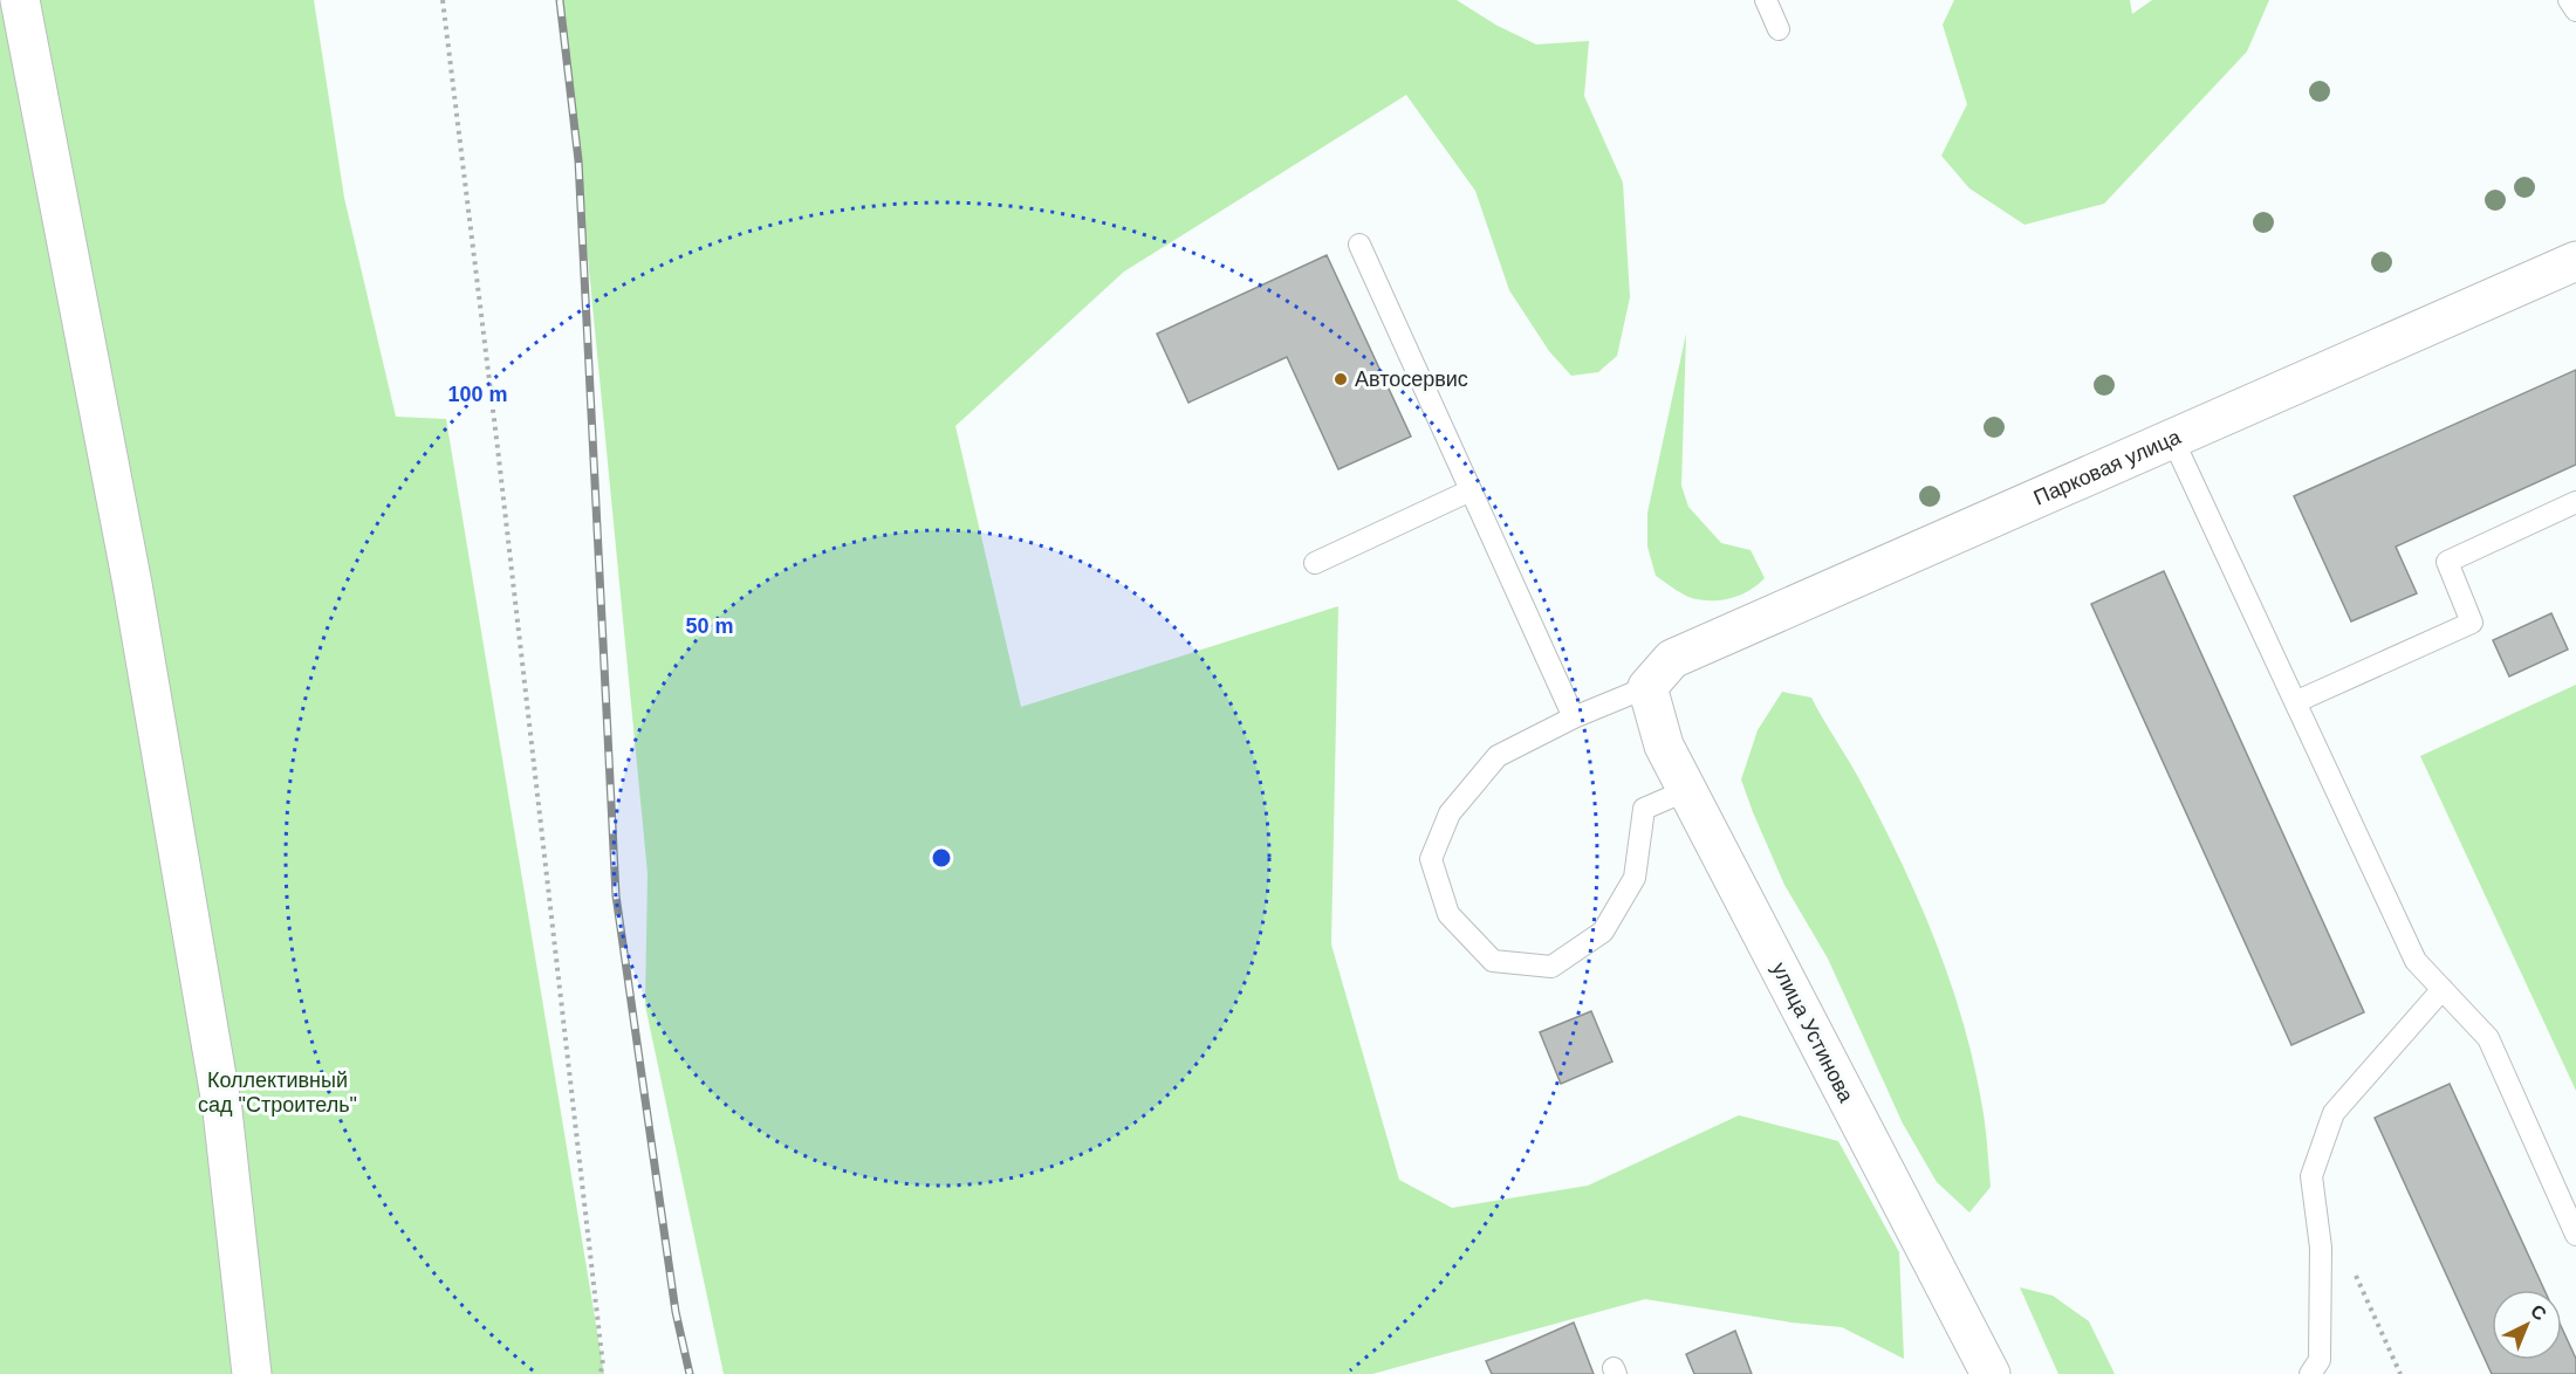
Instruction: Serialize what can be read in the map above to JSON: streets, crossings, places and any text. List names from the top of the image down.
{
  "streets": {
    "street": ["Парковая улица", "улица Устинова"]
  },
  "crossings": [
    ["Парковая улица", "улица Устинова"]
  ],
  "parks": ["Коллективный сад \"Строитель\""],
  "places": ["Автосервис"],
  "north": "top right",
  "rings": ["100 m", "50 m"]
}
